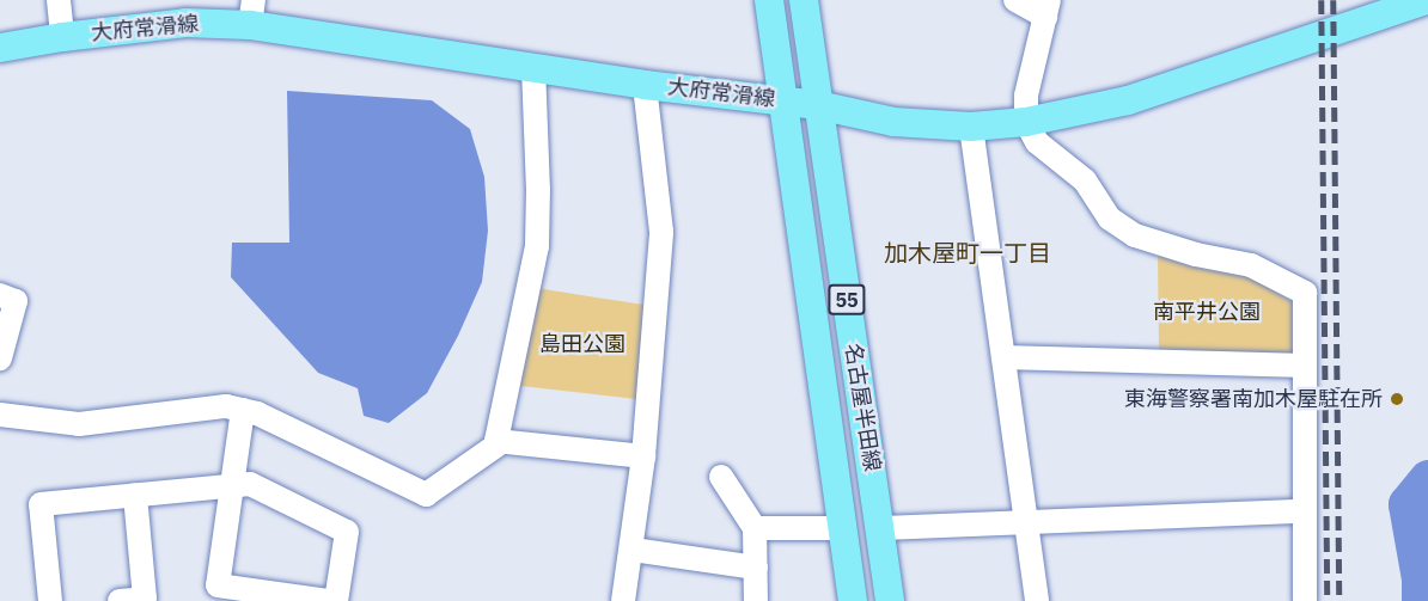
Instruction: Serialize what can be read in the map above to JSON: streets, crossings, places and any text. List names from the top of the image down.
{
  "streets": {
    "main road": ["大府常滑線", "55", "名古屋半田線"]
  },
  "crossings": [
    ["大府常滑線", "名古屋半田線"]
  ],
  "districts": ["加木屋町一丁目"],
  "parks": ["南平井公園", "島田公園"],
  "places": ["東海警察署南加木屋駐在所"]
}
